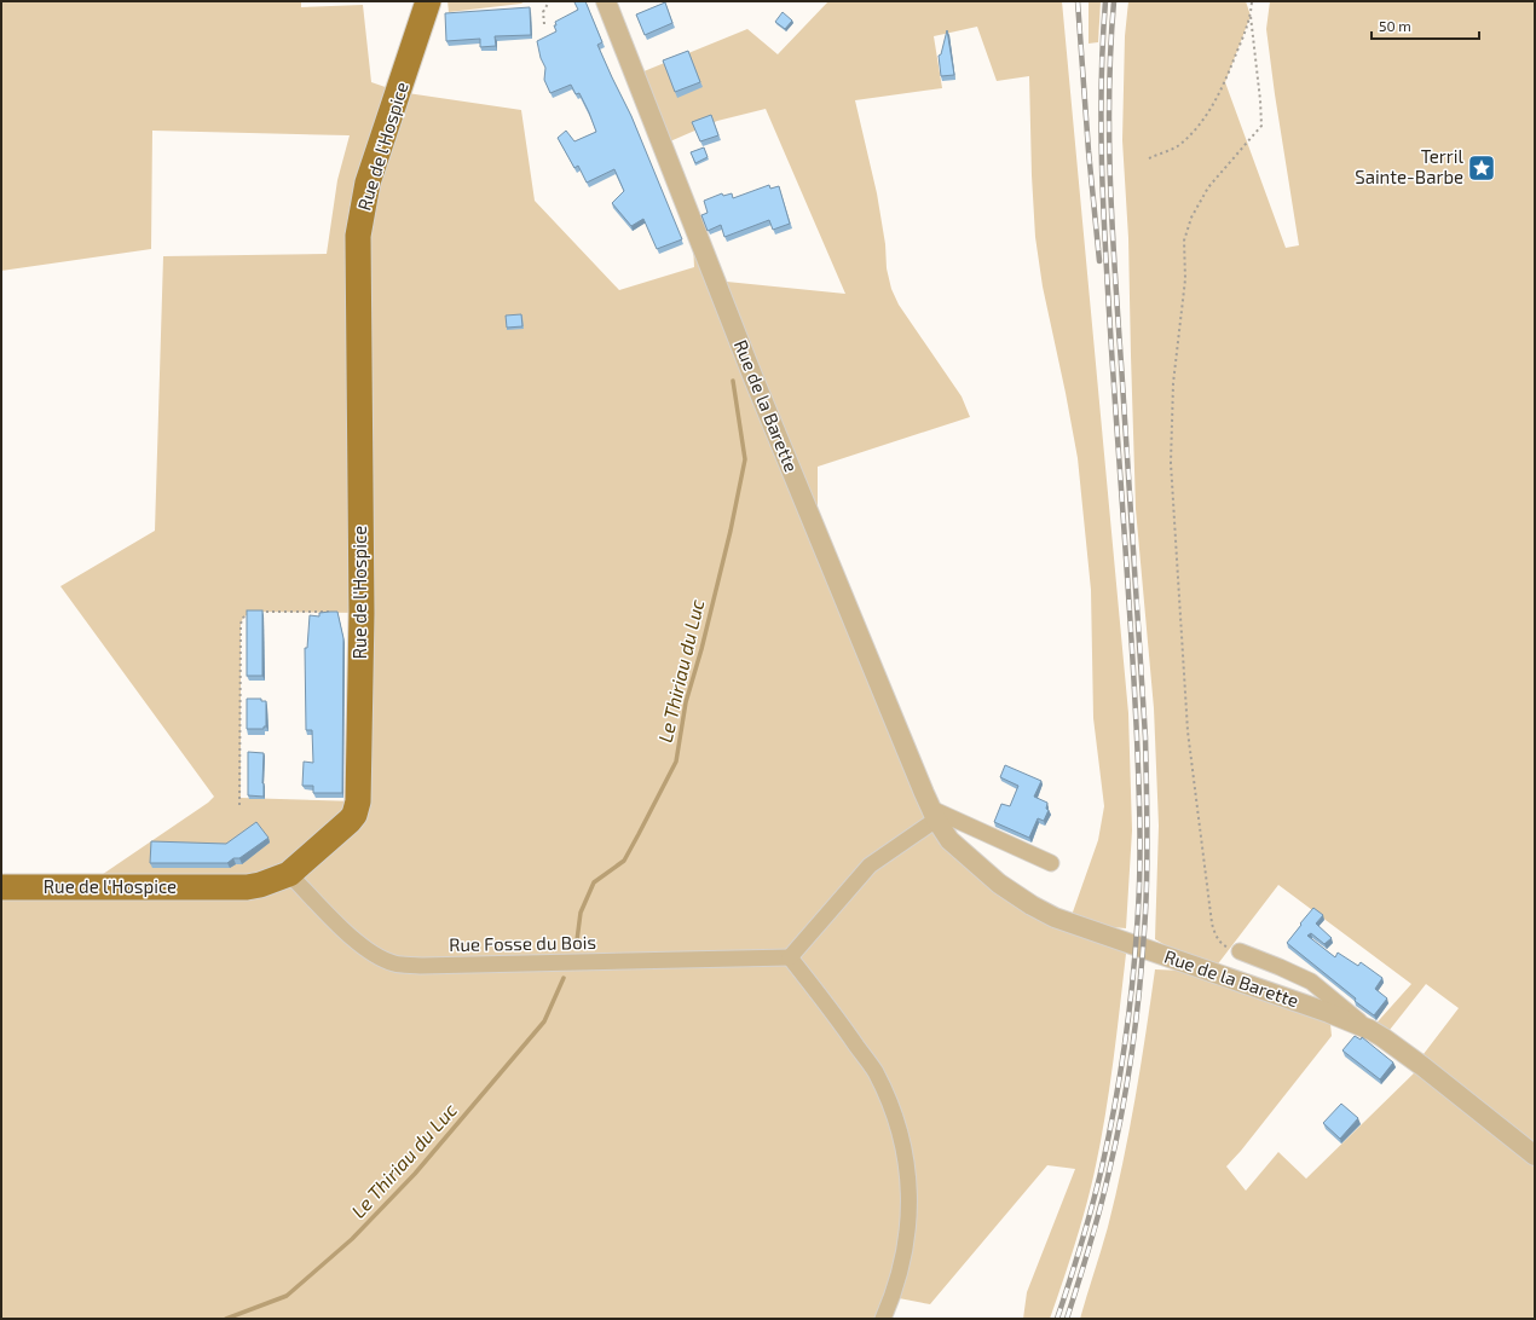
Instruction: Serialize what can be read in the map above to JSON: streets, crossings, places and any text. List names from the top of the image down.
{
  "streets": {
    "main road": ["Rue de l'Hospice"],
    "street": ["Rue de la Barette", "Rue Fosse du Bois"]
  },
  "crossings": [
    ["Rue de l'Hospice", "Rue Fosse du Bois"]
  ],
  "water": ["Le Thiriau du Luc"],
  "places": {
    "place": ["Terril Sainte-Barbe"]
  },
  "scale_bar": "50 m"
}
